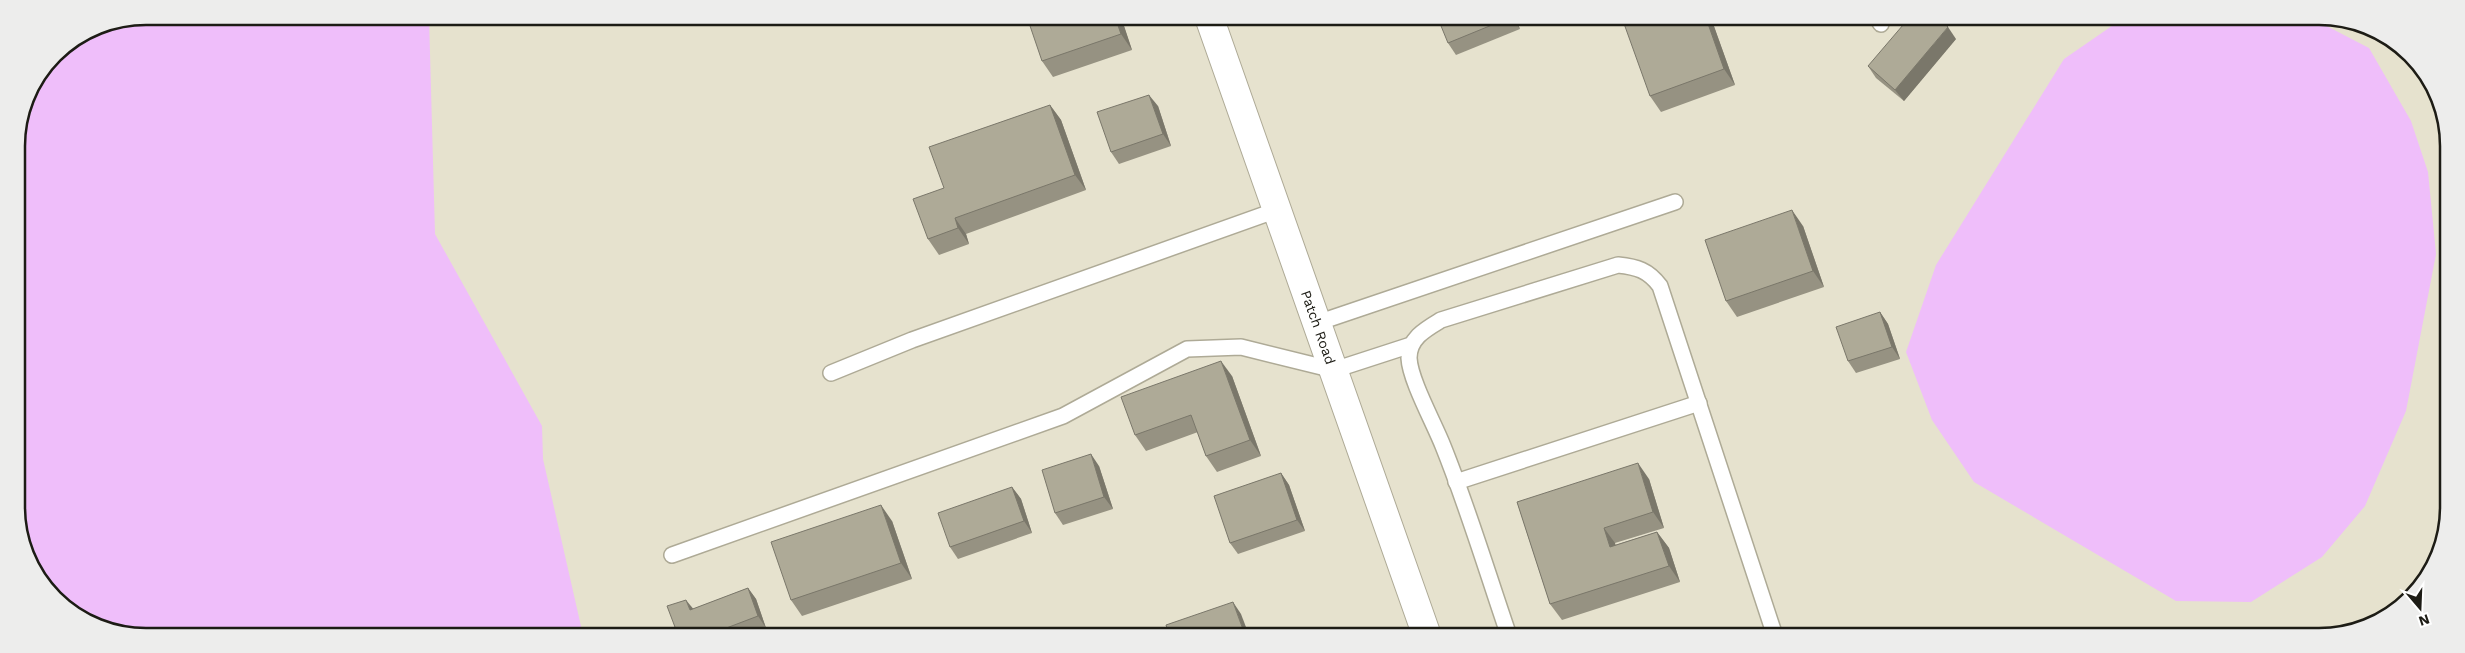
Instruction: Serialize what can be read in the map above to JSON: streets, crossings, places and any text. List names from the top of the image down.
{
  "streets": {
    "street": ["Patch Road"]
  },
  "north": "bottom"
}
